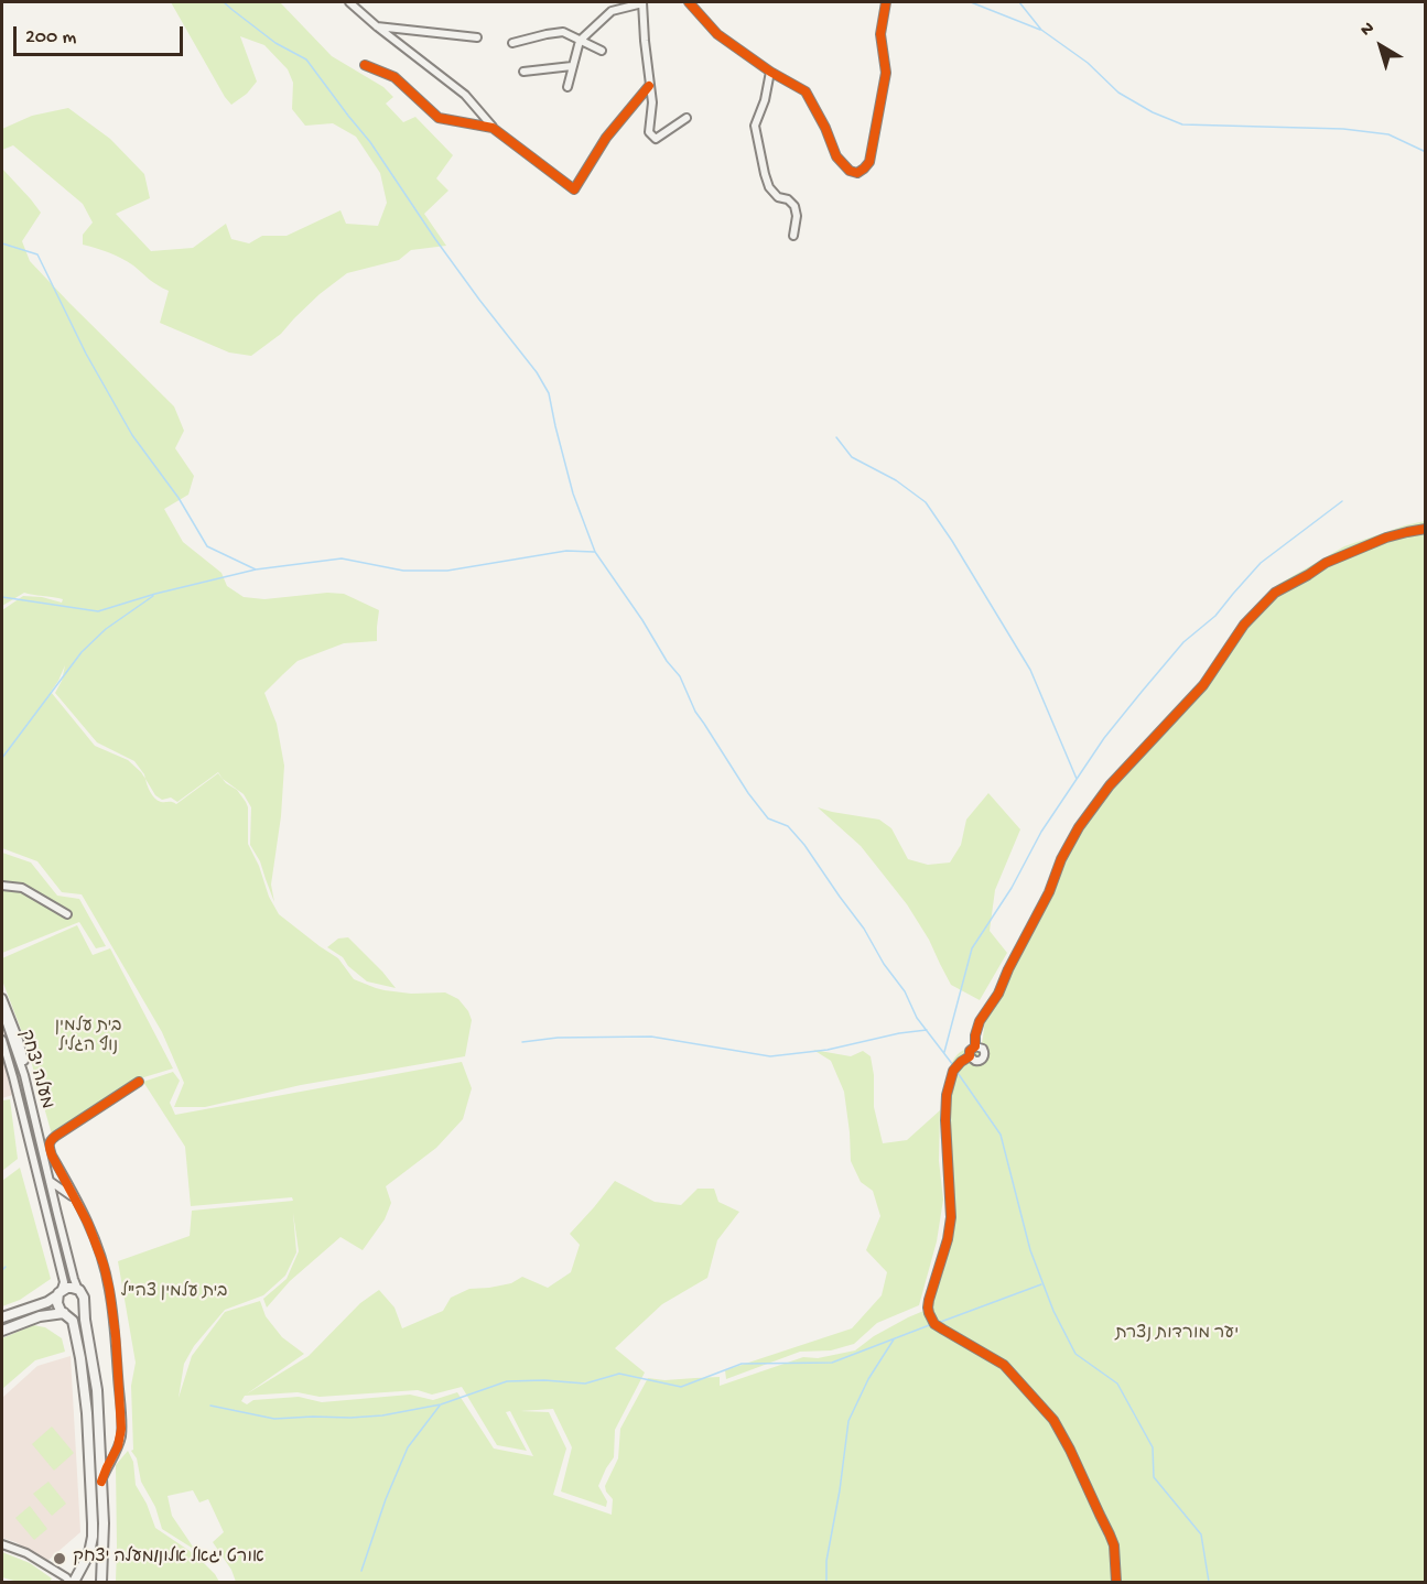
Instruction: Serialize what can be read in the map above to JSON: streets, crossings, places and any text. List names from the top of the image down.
{
  "streets": {
    "street": ["מעלה יצחק"]
  },
  "parks": ["בית עלמין נוף הגליל", "בית עלמין צה\"ל", "יער מורדות נצרת"],
  "places": ["אורט יגאל אלון/מעלה יצחק"],
  "scale_bar": "200 m",
  "north": "top left"
}
